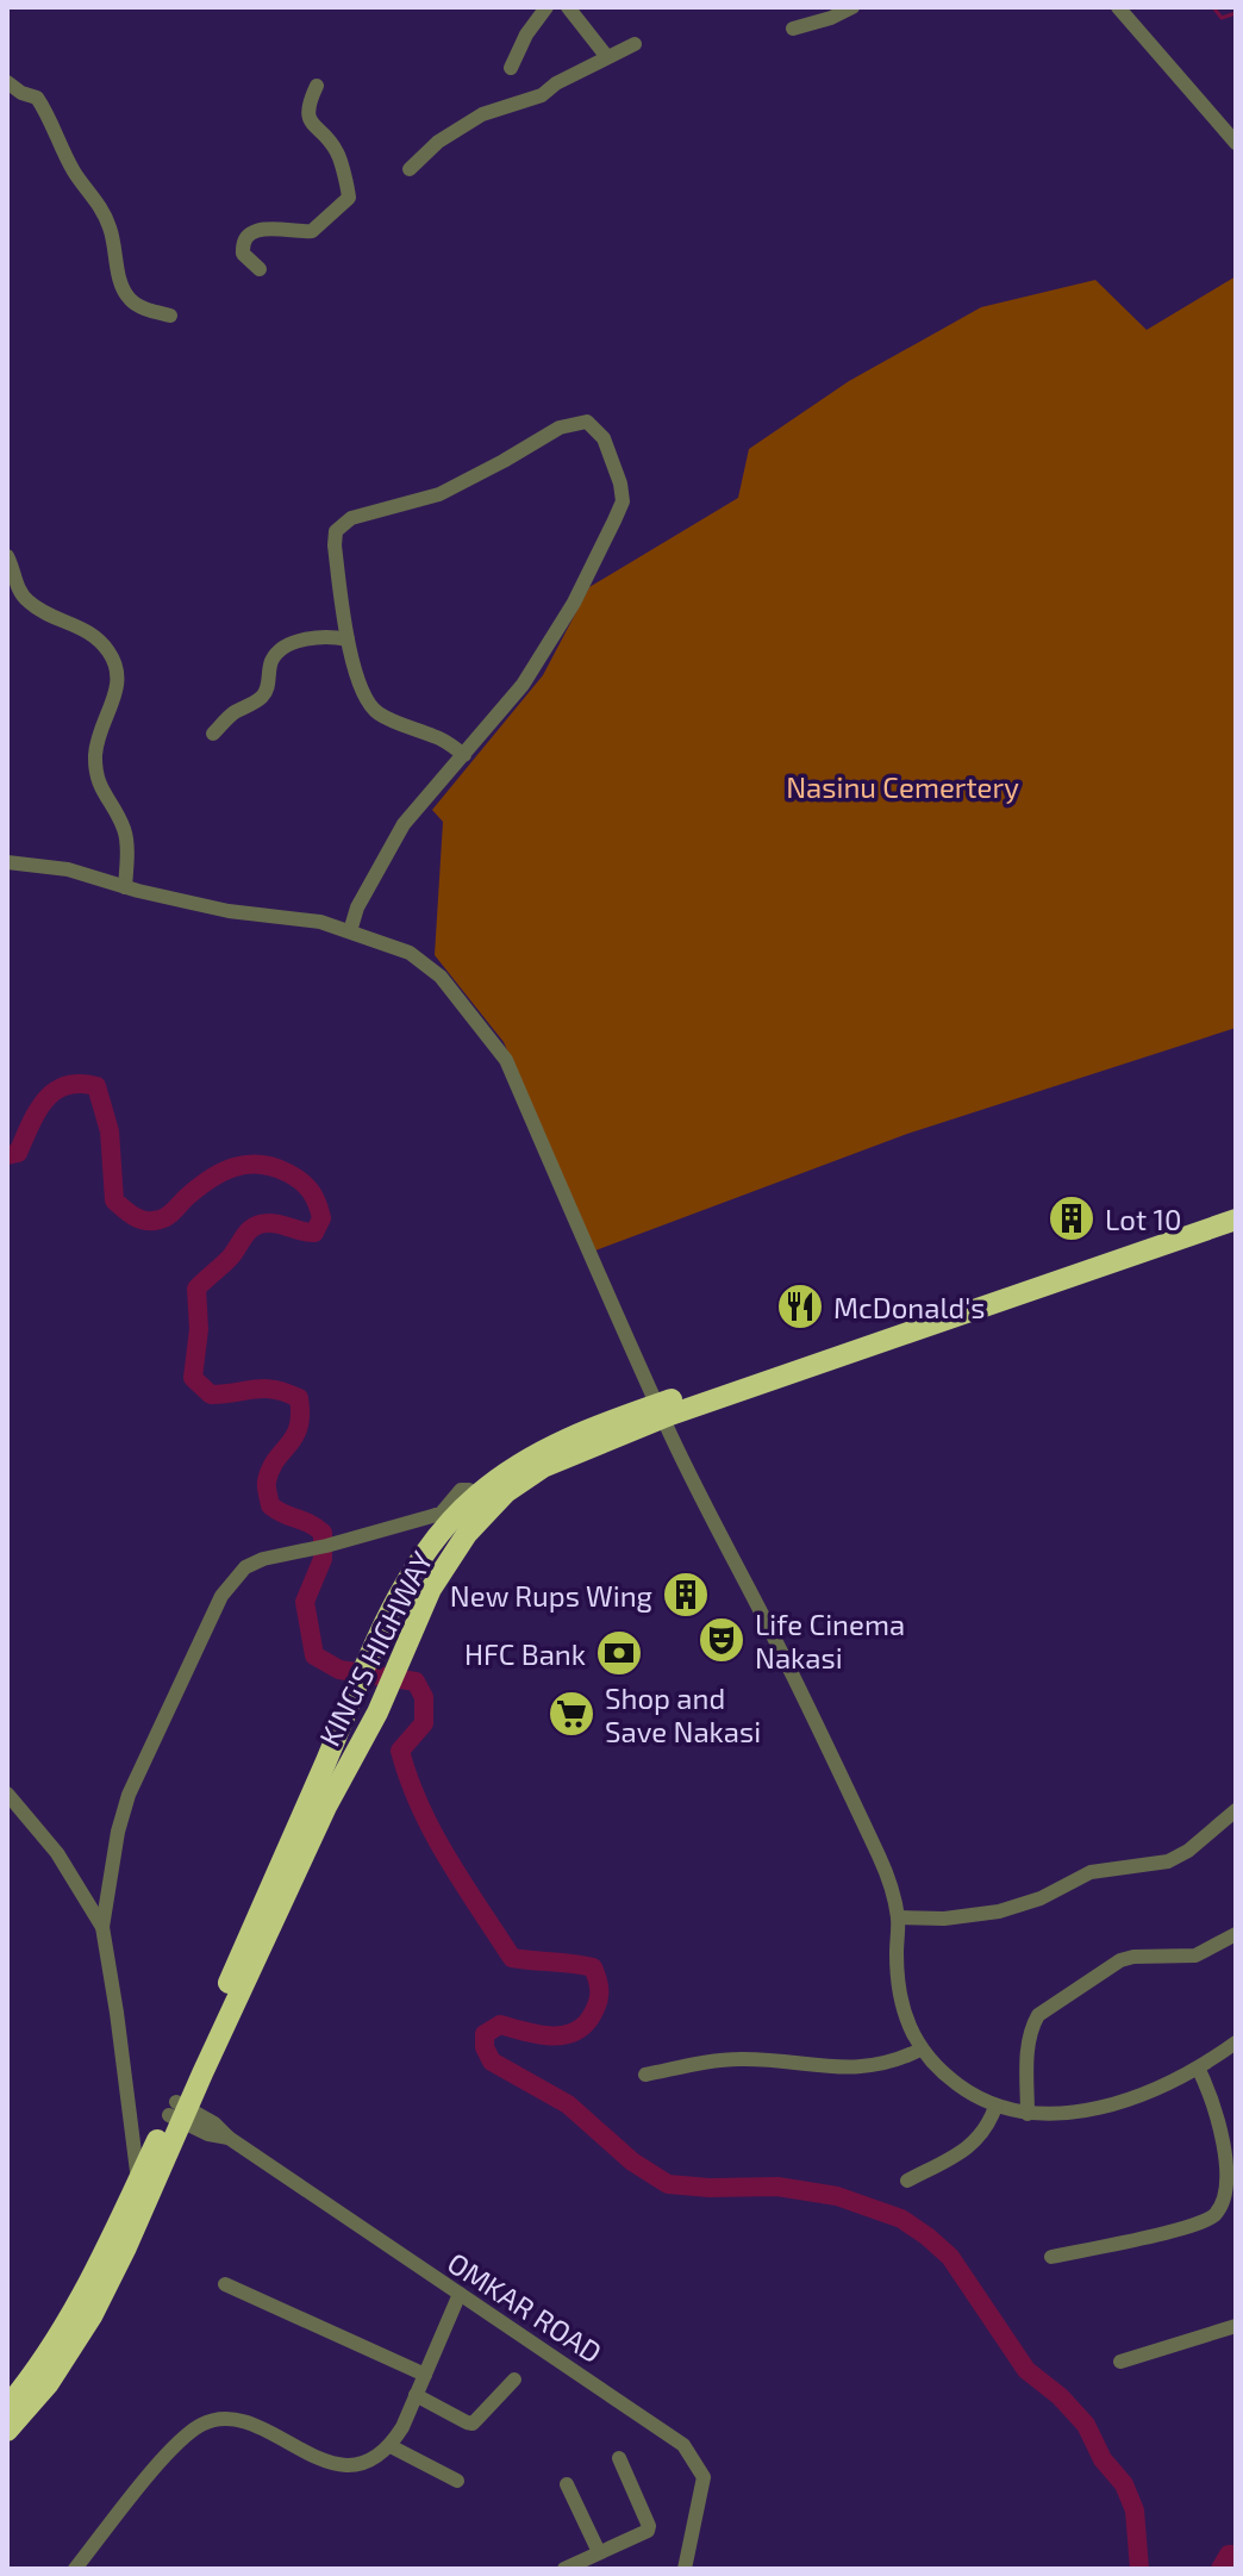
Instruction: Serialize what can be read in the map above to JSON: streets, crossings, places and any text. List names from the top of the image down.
{
  "streets": {
    "highway": ["KING'S HIGHWAY"],
    "street": ["OMKAR ROAD"]
  },
  "crossings": [
    ["KING'S HIGHWAY", "OMKAR ROAD"]
  ],
  "parks": ["Nasinu Cemertery"],
  "places": {
    "building": ["Lot 10", "New Rups Wing"],
    "restaurant": ["McDonald's"],
    "theatre": ["Life Cinema Nakasi"],
    "bank": ["HFC Bank"],
    "supermarket": ["Shop and Save Nakasi"]
  }
}
